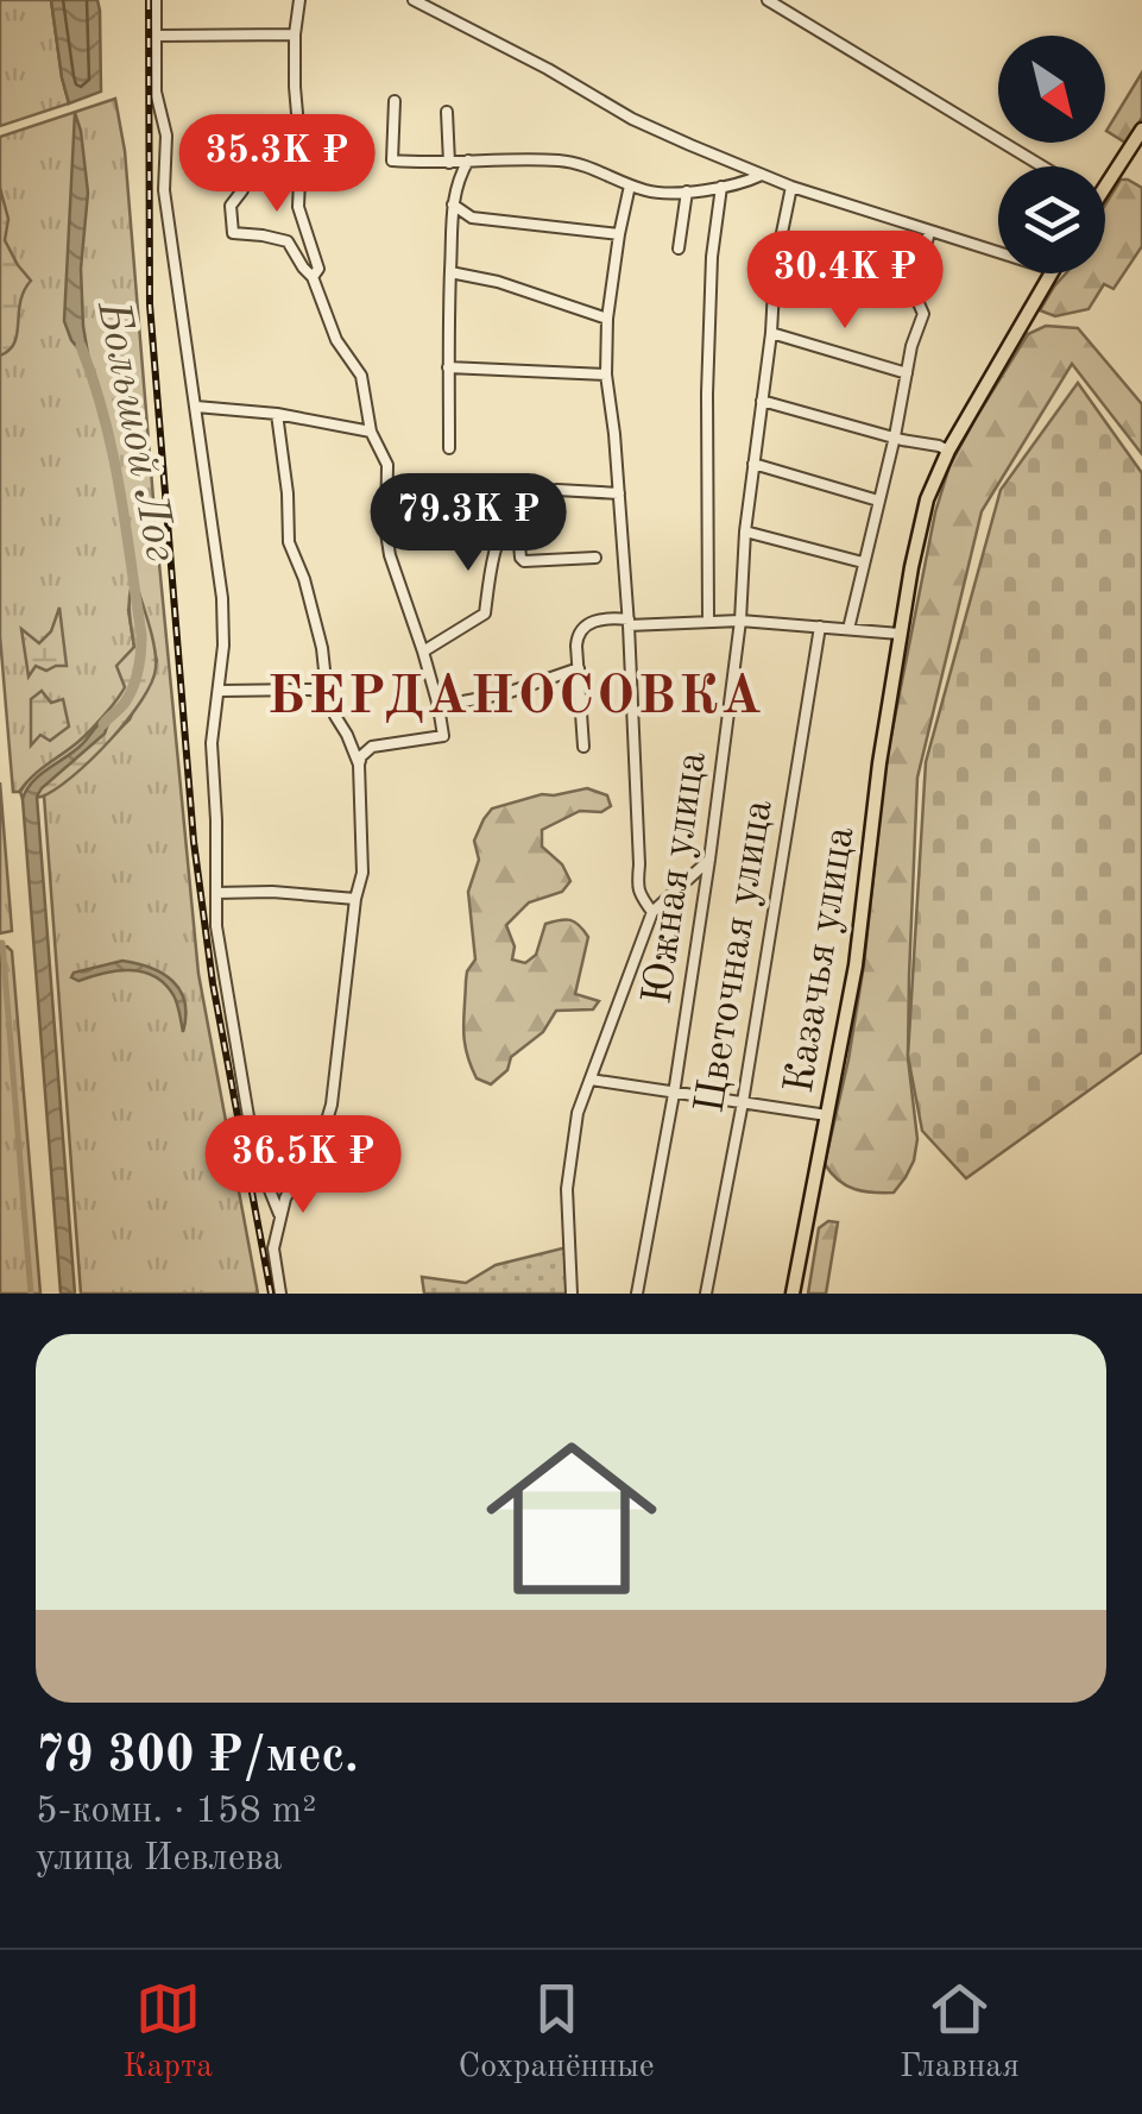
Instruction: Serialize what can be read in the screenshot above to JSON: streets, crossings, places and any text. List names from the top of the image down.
{
  "streets": {
    "main road": ["Казачья улица"],
    "street": ["Южная улица", "Цветочная улица"]
  },
  "districts": ["БЕРДАНОСОВКА"],
  "water": ["Большой Лог"],
  "north": "bottom right",
  "page": {
    "price": [
      "35.3K ₽",
      "30.4K ₽",
      "79.3K ₽",
      "36.5K ₽"
    ],
    "list": [
      {
        "name": "79 300 ₽/мес.",
        "note": "5-комн. · 158 m² · улица Иевлева"
      }
    ],
    "tabs": ["Карта", "Сохранённые", "Главная"]
  }
}
